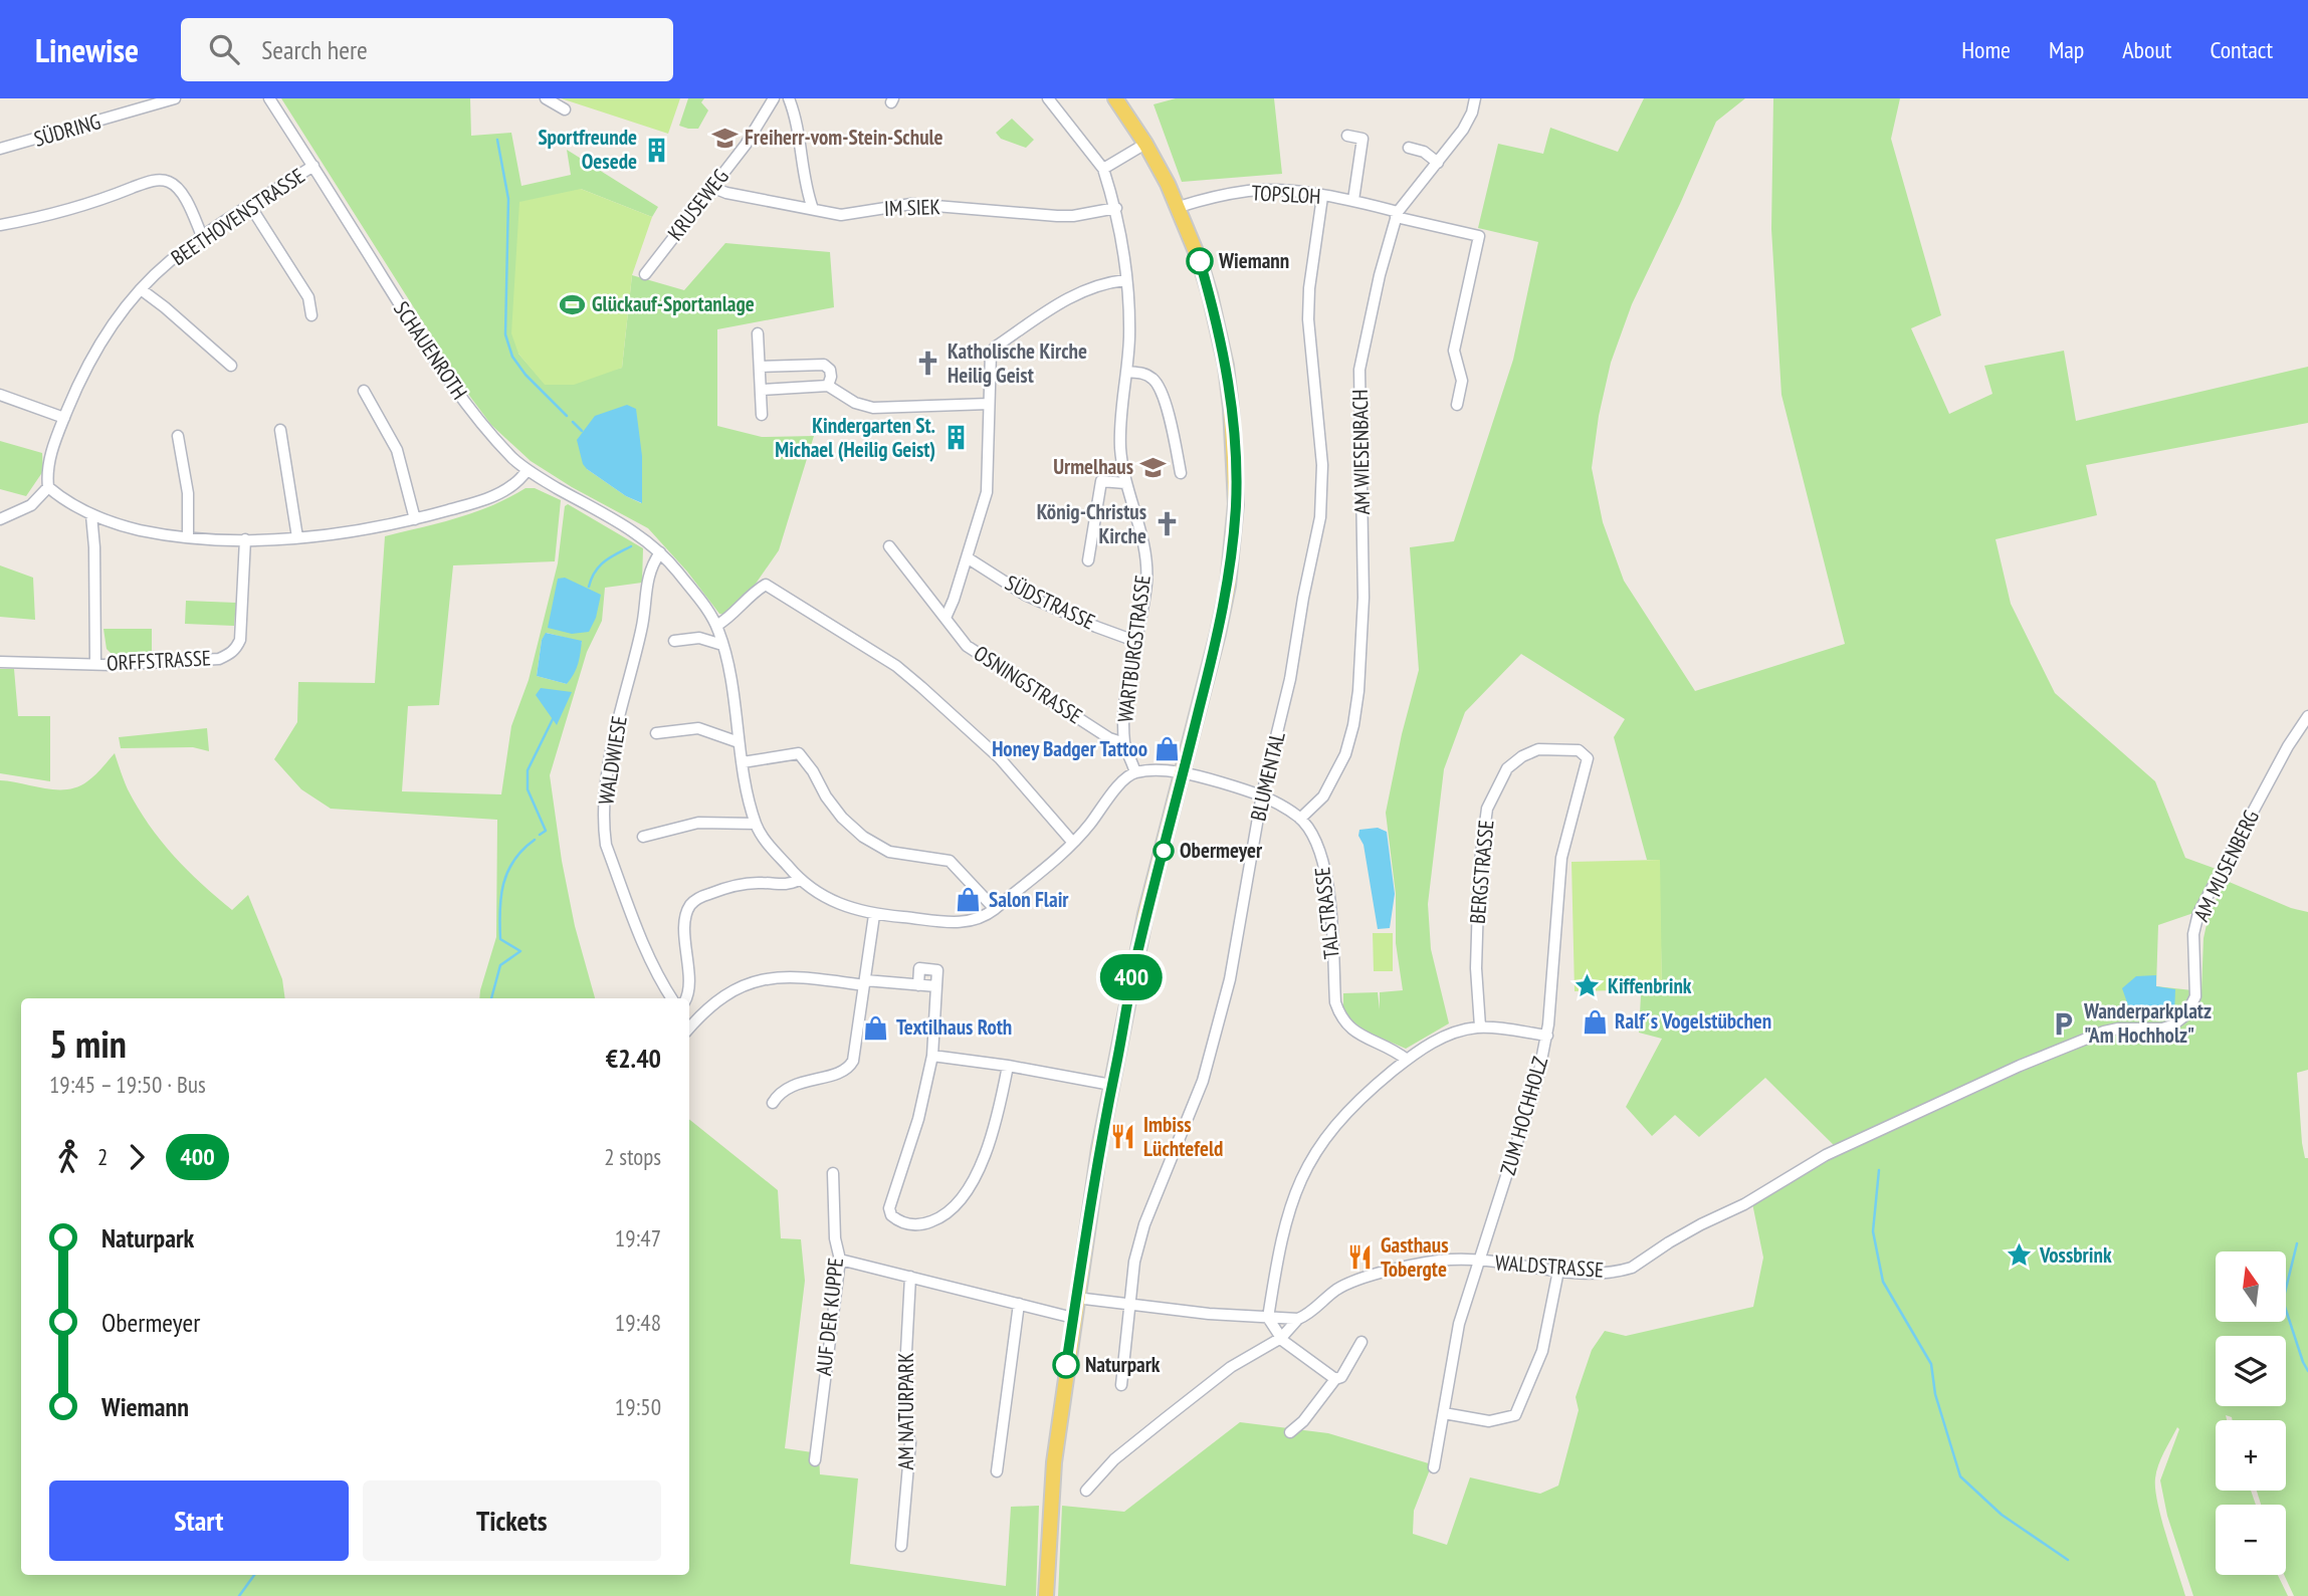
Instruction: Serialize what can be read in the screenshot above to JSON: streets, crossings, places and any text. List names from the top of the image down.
{
  "streets": {
    "street": [
      "SÜDRING",
      "TOPSLOH",
      "KRUSEWEG",
      "IM SIEK",
      "BEETHOVENSTRASSE",
      "SCHAUENROTH",
      "AM WIESENBACH",
      "SÜDSTRASSE",
      "WARTBURGSTRASSE",
      "ORFFSTRASSE",
      "OSNINGSTRASSE",
      "WALDWIESE",
      "BLUMENTAL",
      "AM MUSENBERG",
      "BERGSTRASSE",
      "TALSTRASSE",
      "ZUM HOCHHOLZ",
      "WALDSTRASSE",
      "AUF DER KUPPE",
      "AM NATURPARK"
    ]
  },
  "crossings": [
    ["TOPSLOH", "AM WIESENBACH"],
    ["TOPSLOH", "BLUMENTAL"],
    ["KRUSEWEG", "IM SIEK"],
    ["IM SIEK", "WARTBURGSTRASSE"],
    ["BEETHOVENSTRASSE", "SCHAUENROTH"],
    ["SCHAUENROTH", "WALDWIESE"],
    ["AM WIESENBACH", "TALSTRASSE"],
    ["SÜDSTRASSE", "WARTBURGSTRASSE"],
    ["WARTBURGSTRASSE", "OSNINGSTRASSE"],
    ["WARTBURGSTRASSE", "TALSTRASSE"],
    ["BLUMENTAL", "TALSTRASSE"],
    ["AM MUSENBERG", "WALDSTRASSE"],
    ["BERGSTRASSE", "ZUM HOCHHOLZ"],
    ["ZUM HOCHHOLZ", "WALDSTRASSE"]
  ],
  "places": {
    "school or university": ["Freiherr-vom-Stein-Schule", "Urmelhaus"],
    "building": ["Sportfreunde Oesede", "Kindergarten St. Michael (Heilig Geist)"],
    "other": ["Wiemann", "Obermeyer", "Naturpark"],
    "sports": ["Glückauf-Sportanlage"],
    "church": ["Katholische Kirche Heilig Geist", "König-Christus Kirche"],
    "shop": [
      "Honey Badger Tattoo",
      "Salon Flair",
      "Ralf´s Vogelstübchen",
      "Textilhaus Roth"
    ],
    "place": ["Kiffenbrink", "Vossbrink"],
    "parking": ["Wanderparkplatz \"Am Hochholz\""],
    "restaurant": ["Imbiss Lüchtefeld", "Gasthaus Tobergte"]
  },
  "lines": ["bus line 400"],
  "north": "top",
  "page": {
    "header": "Linewise",
    "search": "Search here",
    "nav": [
      "Home",
      "Map",
      "About",
      "Contact"
    ],
    "on_map": "400",
    "heading": ["5 min", "19:45 – 19:50 · Bus", "€2.40"],
    "legs": ["2", "400", "2 stops"],
    "list": [
      {
        "name": "Naturpark",
        "value": "19:47"
      },
      {
        "name": "Obermeyer",
        "value": "19:48"
      },
      {
        "name": "Wiemann",
        "value": "19:50"
      }
    ],
    "map_buttons": ["+", "−"],
    "buttons": ["Start", "Tickets"]
  }
}
